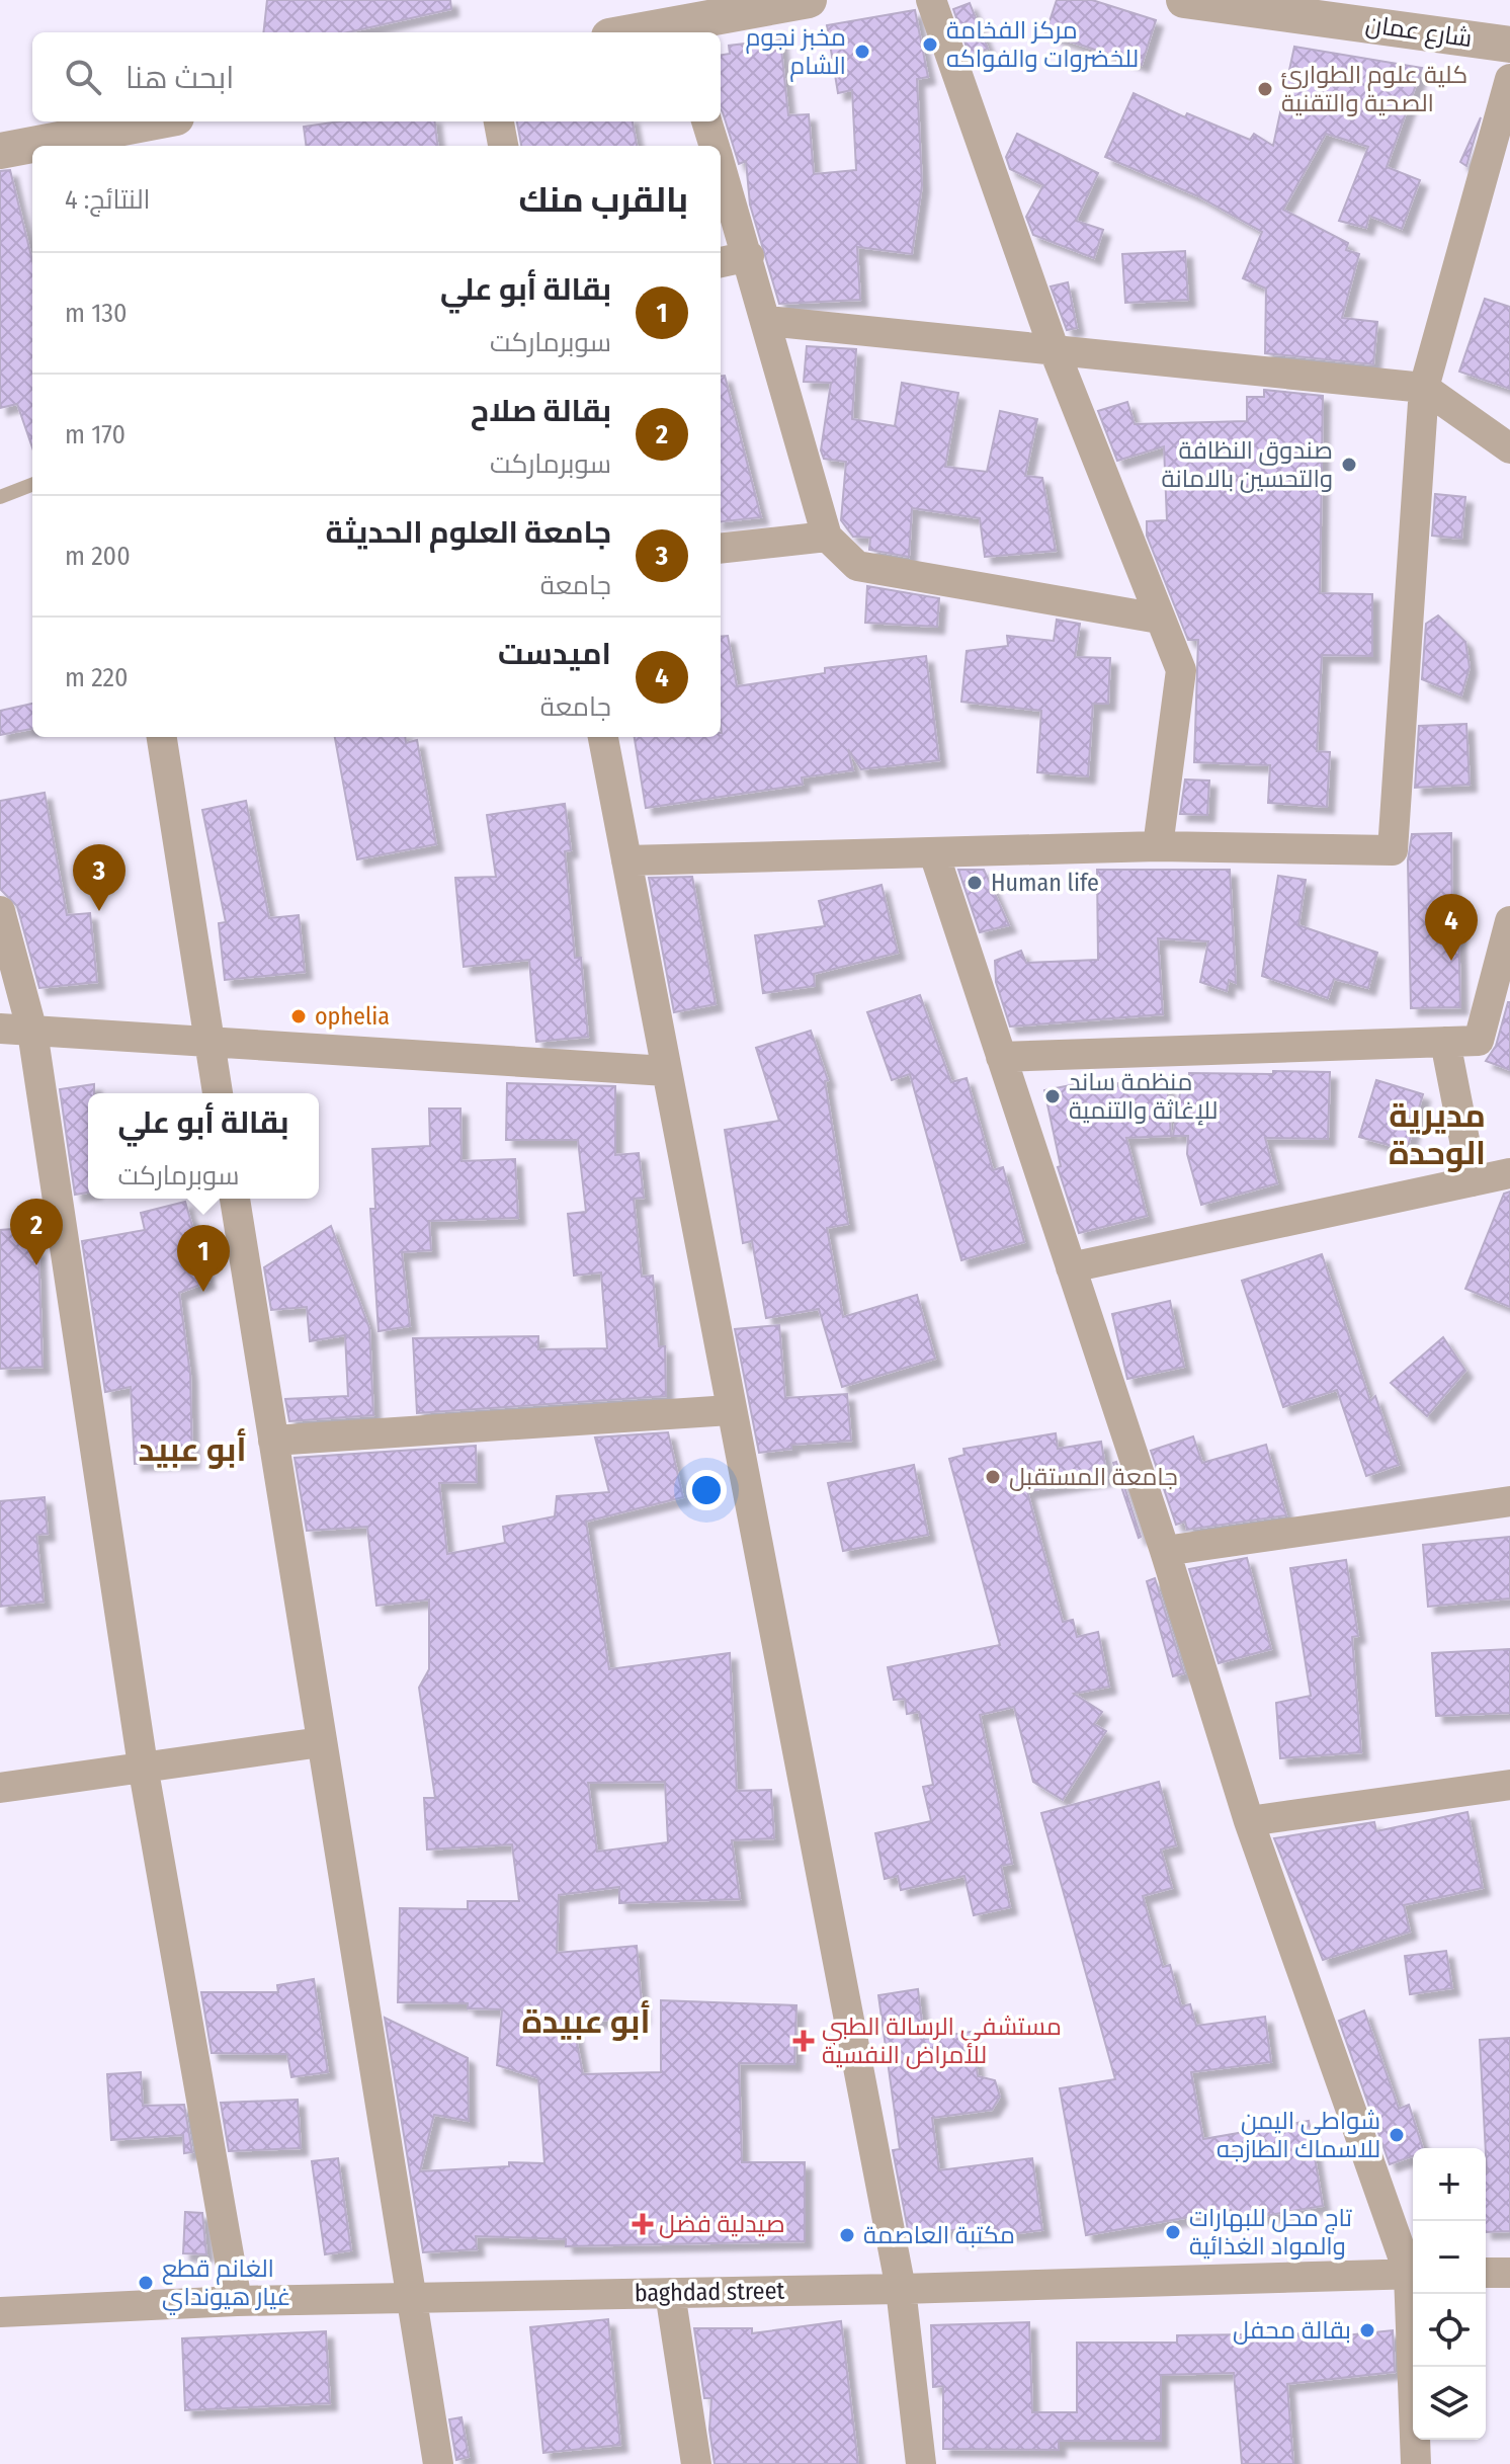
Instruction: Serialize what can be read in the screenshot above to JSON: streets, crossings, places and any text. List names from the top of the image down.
{
  "streets": {
    "street": ["شارع عمان", "baghdad street"]
  },
  "districts": ["مديرية الوحدة", "أبو عبيد", "أبو عبيدة"],
  "places": {
    "other": [
      "مركز الفخامة للخضروات والفواكه",
      "مخبز نجوم الشام",
      "كلية علوم الطوارئ الصحية والتقنية",
      "صندوق النظافة والتحسين بالامانة",
      "Human life",
      "ophelia",
      "منظمة ساند للإغاثة والتنمية",
      "جامعة المستقبل",
      "شواطى اليمن للاسماك الطازجه",
      "تاج محل للبهارات والمواد الغذائية",
      "مكتبة العاصمة",
      "الغانم قطع غيار هيونداي",
      "بقالة محفل"
    ],
    "health": ["مستشفى الرسالة الطبي للأمراض النفسية", "صيدلية فضل"]
  },
  "page": {
    "search": "ابحث هنا",
    "heading": ["بالقرب منك", "النتائج: 4"],
    "list": [
      {
        "mark": "1",
        "name": "بقالة أبو علي",
        "note": "سوبرماركت",
        "value": "130 m"
      },
      {
        "mark": "2",
        "name": "بقالة صلاح",
        "note": "سوبرماركت",
        "value": "170 m"
      },
      {
        "mark": "3",
        "name": "جامعة العلوم الحديثة",
        "note": "جامعة",
        "value": "200 m"
      },
      {
        "mark": "4",
        "name": "اميدست",
        "note": "جامعة",
        "value": "220 m"
      }
    ],
    "pins": [
      "3",
      "4",
      "2",
      "1"
    ],
    "popup": ["بقالة أبو علي", "سوبرماركت"],
    "map_buttons": ["+", "−"]
  }
}
